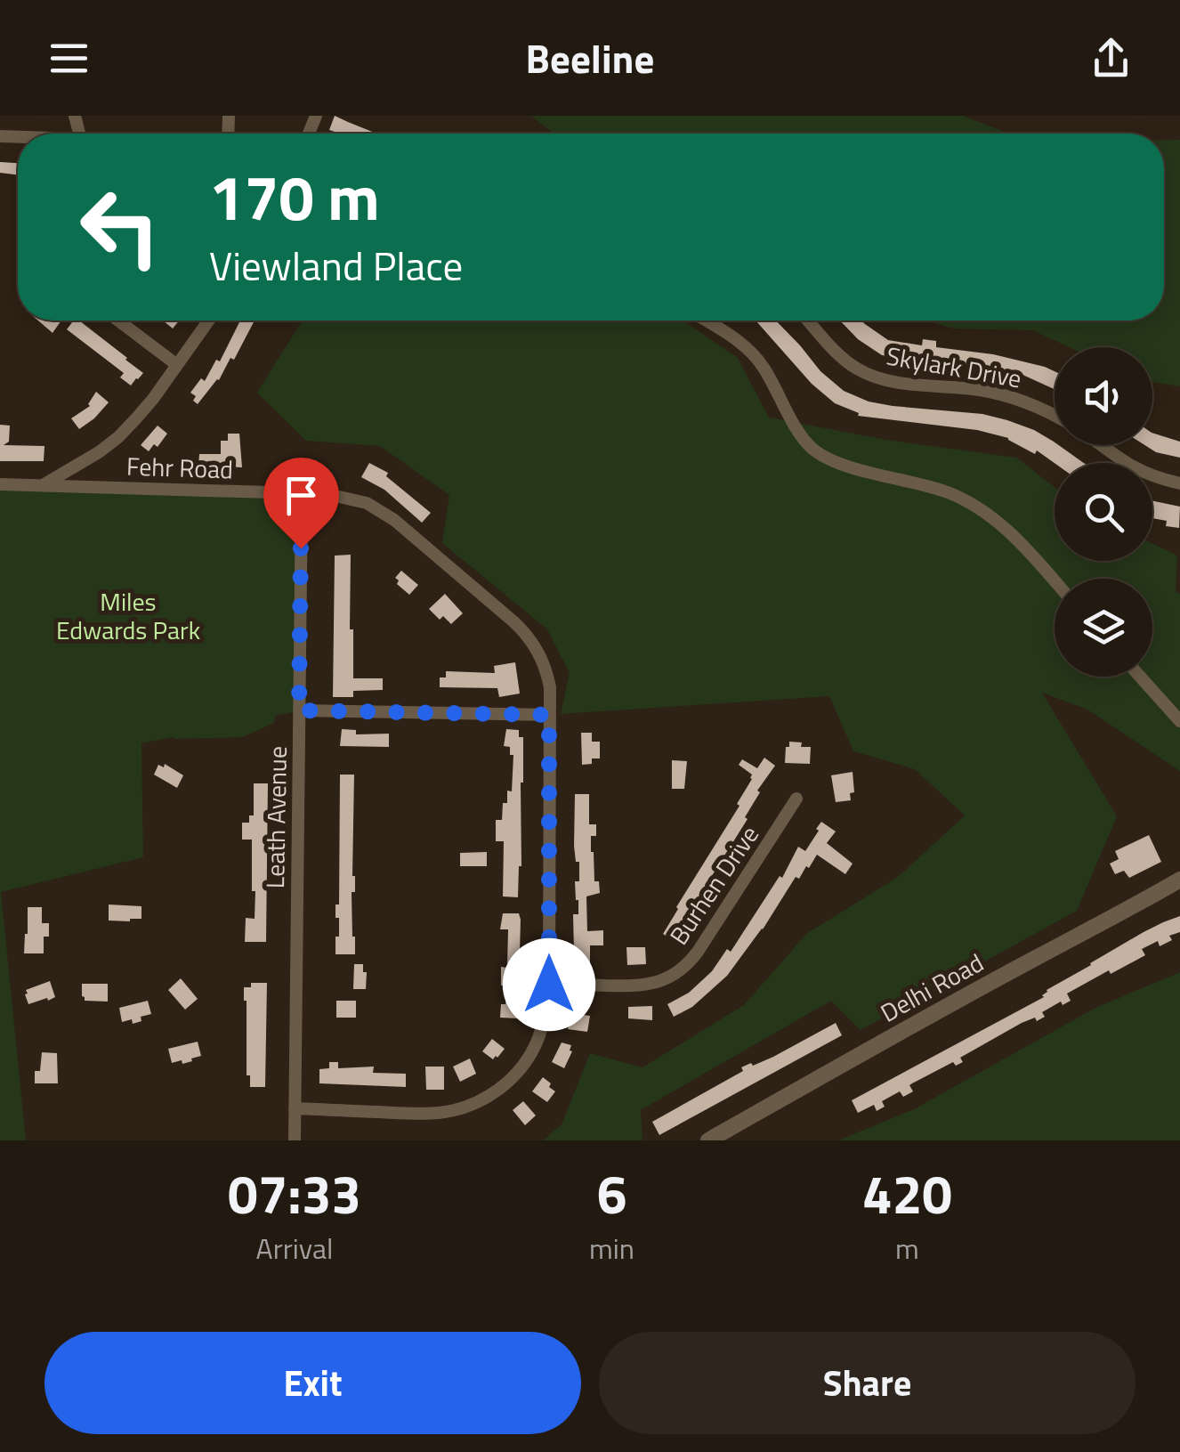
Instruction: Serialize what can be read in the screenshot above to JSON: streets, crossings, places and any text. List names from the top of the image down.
{
  "streets": {
    "street": [
      "Skylark Drive",
      "Fehr Road",
      "Leath Avenue",
      "Burhen Drive",
      "Delhi Road"
    ]
  },
  "crossings": [
    ["Fehr Road", "Leath Avenue"],
    ["Fehr Road", "Burhen Drive"]
  ],
  "parks": ["Miles Edwards Park"],
  "page": {
    "header": "Beeline",
    "turn": ["170 m", "Viewland Place"],
    "eta": [
      "07:33",
      "Arrival",
      "6",
      "min",
      "420",
      "m"
    ],
    "buttons": ["Exit", "Share"]
  }
}
